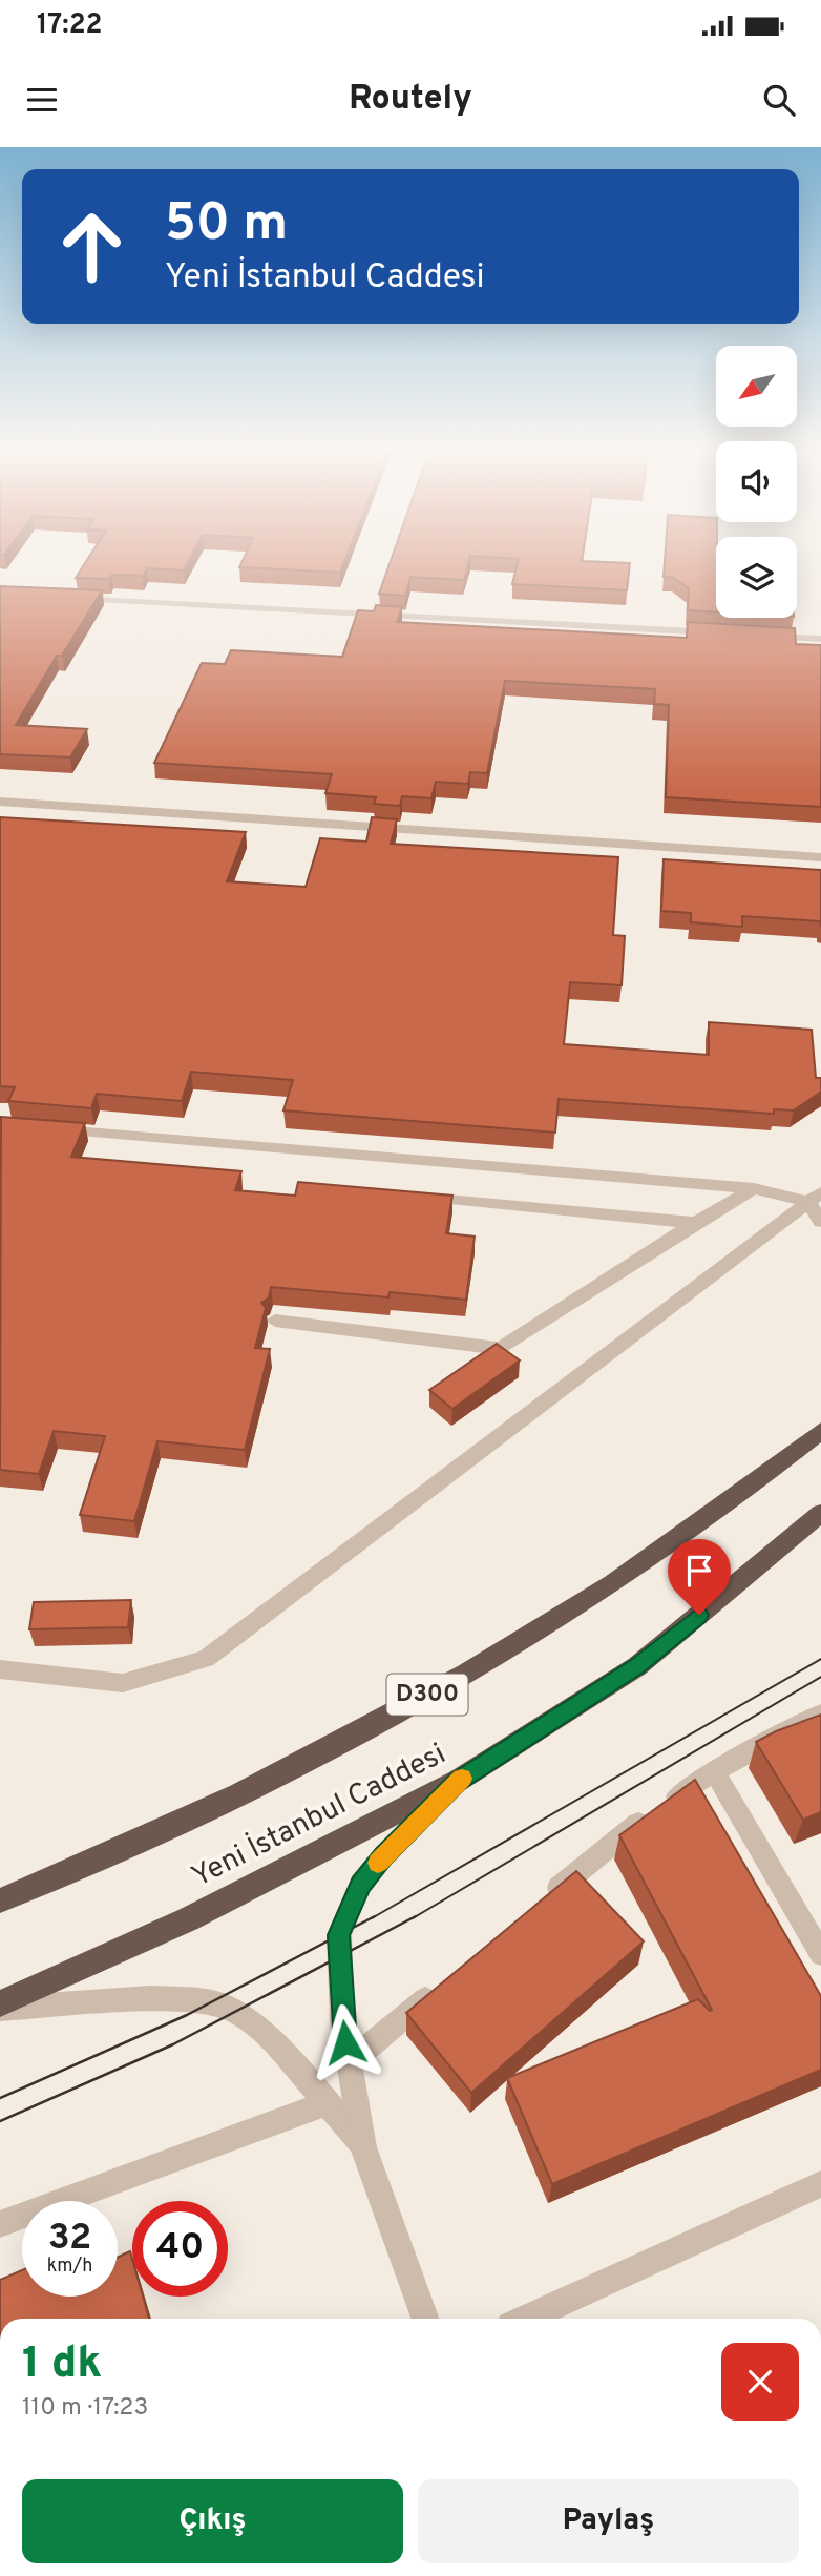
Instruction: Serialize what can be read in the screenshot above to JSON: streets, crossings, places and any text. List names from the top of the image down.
{
  "streets": {
    "highway": ["D300", "Yeni İstanbul Caddesi"]
  },
  "north": "bottom left",
  "page": {
    "status": "17:22",
    "header": "Routely",
    "turn": ["50 m", "Yeni İstanbul Caddesi"],
    "speed": "32 km/h",
    "limit": "40",
    "heading": ["1 dk", "110 m · 17:23"],
    "buttons": ["Çıkış", "Paylaş"]
  }
}
